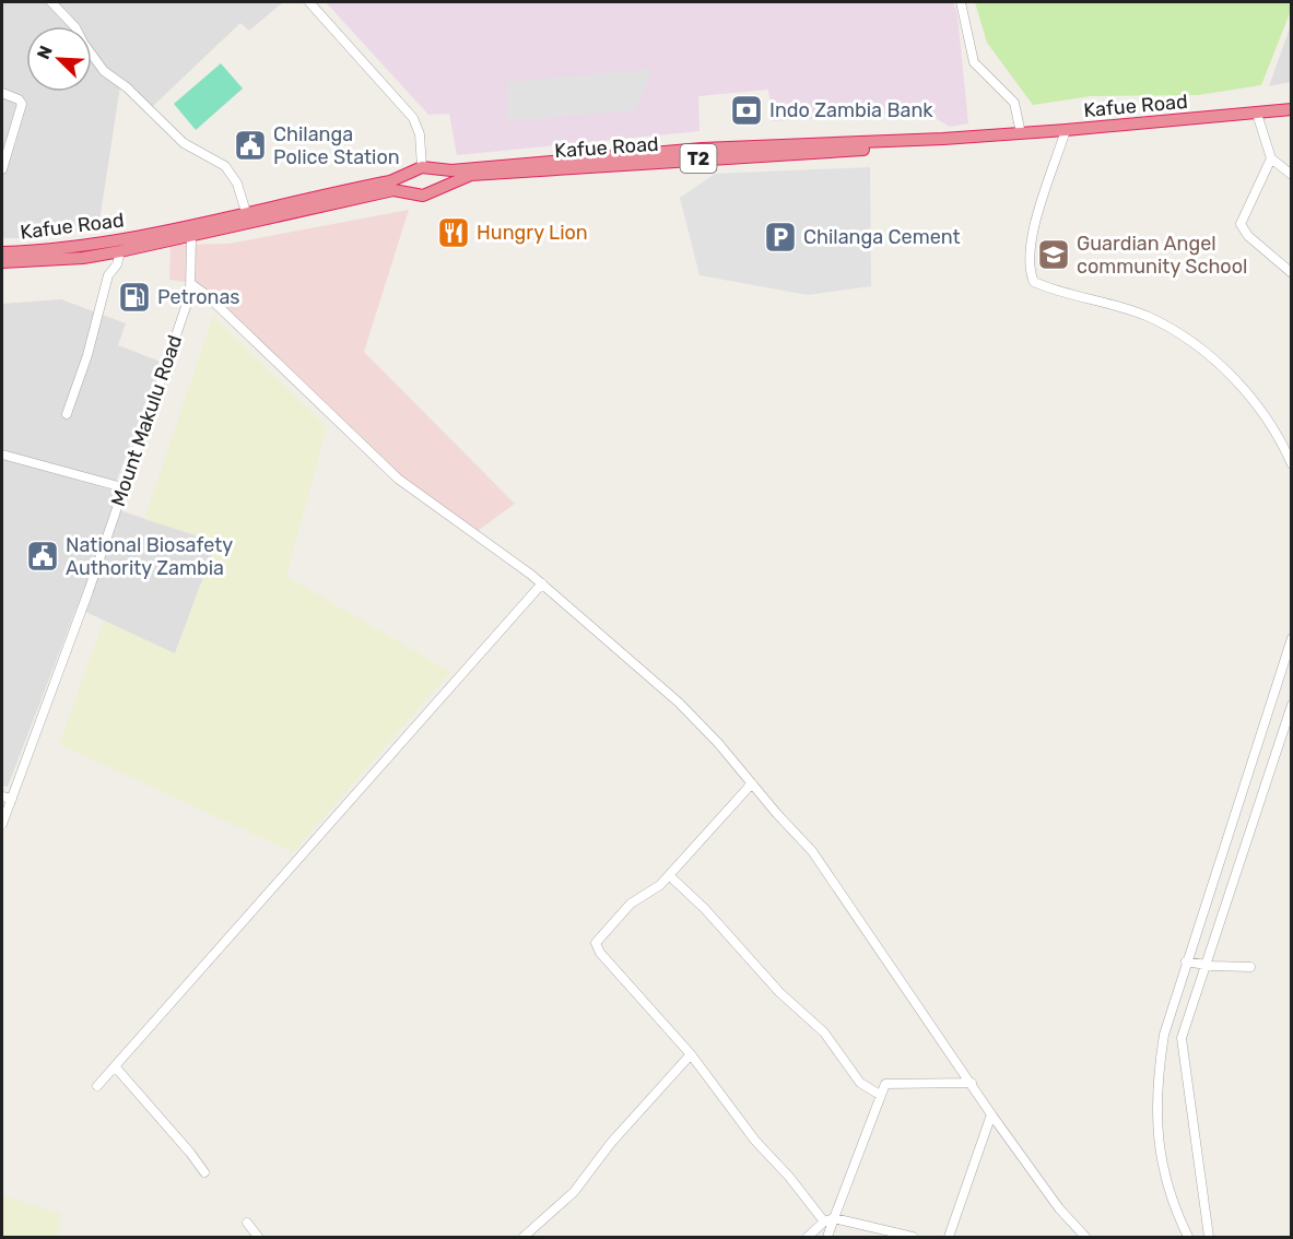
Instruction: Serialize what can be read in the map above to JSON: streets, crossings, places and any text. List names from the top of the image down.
{
  "streets": {
    "highway": ["Kafue Road", "T2"],
    "street": ["Mount Makulu Road"]
  },
  "crossings": [
    ["Kafue Road", "Mount Makulu Road"]
  ],
  "places": {
    "bank": ["Indo Zambia Bank"],
    "public building": ["Chilanga Police Station", "National Biosafety Authority Zambia"],
    "restaurant": ["Hungry Lion"],
    "parking": ["Chilanga Cement"],
    "school or university": ["Guardian Angel community School"],
    "fuel station": ["Petronas"]
  },
  "north": "top left"
}
